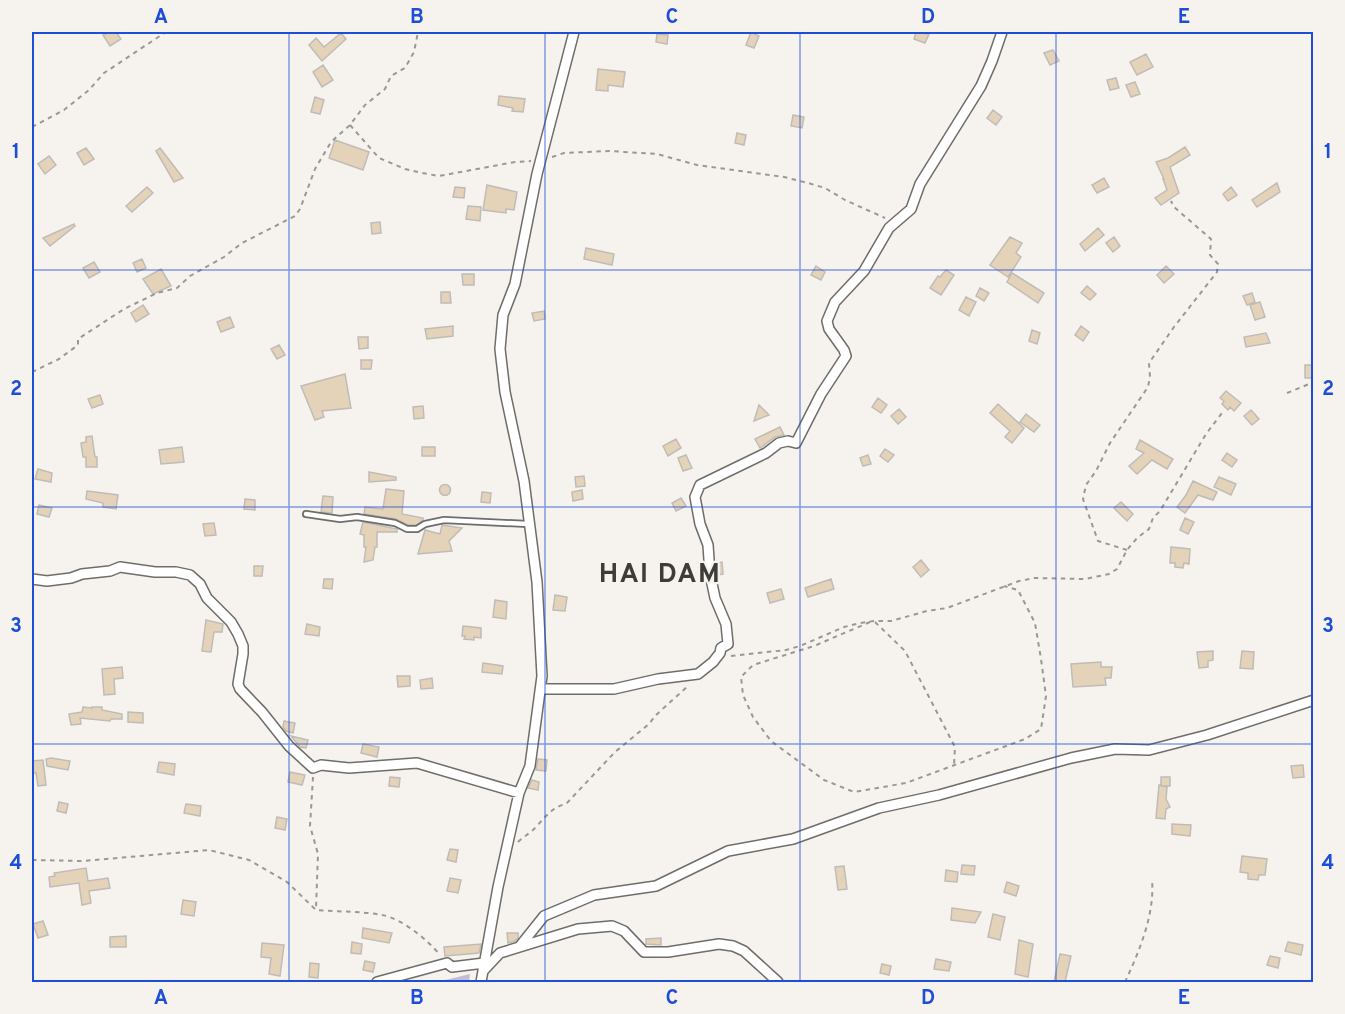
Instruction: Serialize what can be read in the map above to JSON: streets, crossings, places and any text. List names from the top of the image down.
{
  "districts": ["HAI DAM"],
  "grid": {
    "columns": [
      "A",
      "B",
      "C",
      "D",
      "E"
    ],
    "rows": [
      "1",
      "2",
      "3",
      "4"
    ]
  }
}
